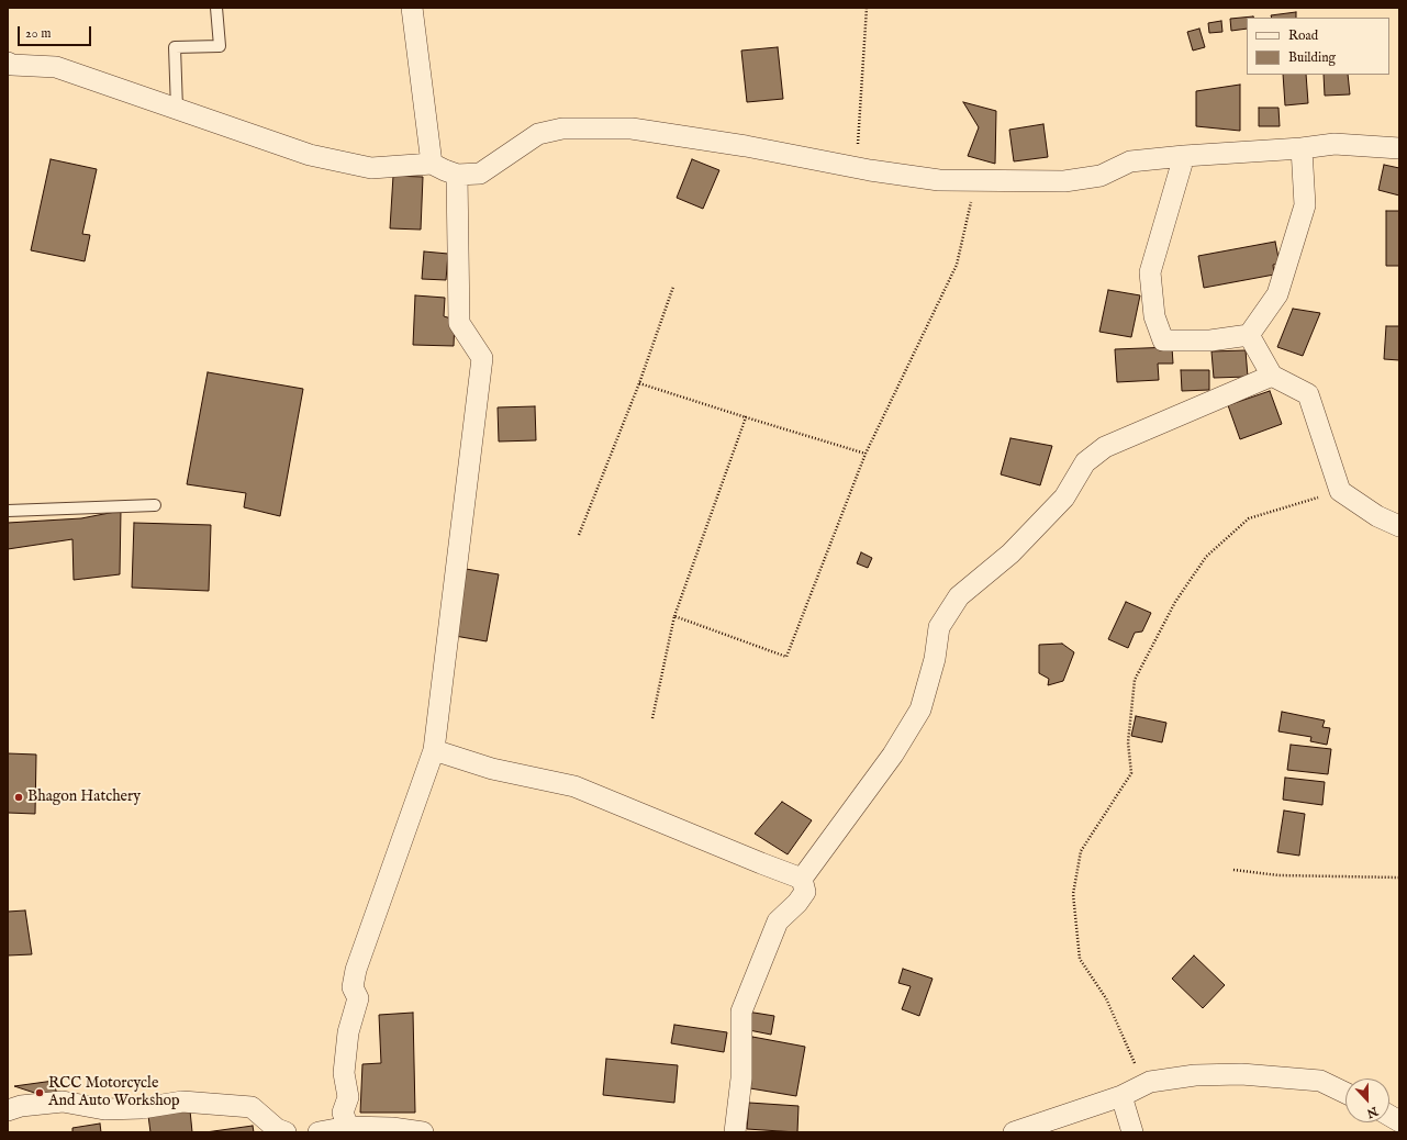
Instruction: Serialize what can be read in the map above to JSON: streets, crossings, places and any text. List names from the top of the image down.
{
  "places": ["Bhagon Hatchery", "RCC Motorcycle And Auto Workshop"],
  "legend": ["Road", "Building"],
  "scale_bar": "20 m",
  "north": "bottom"
}
